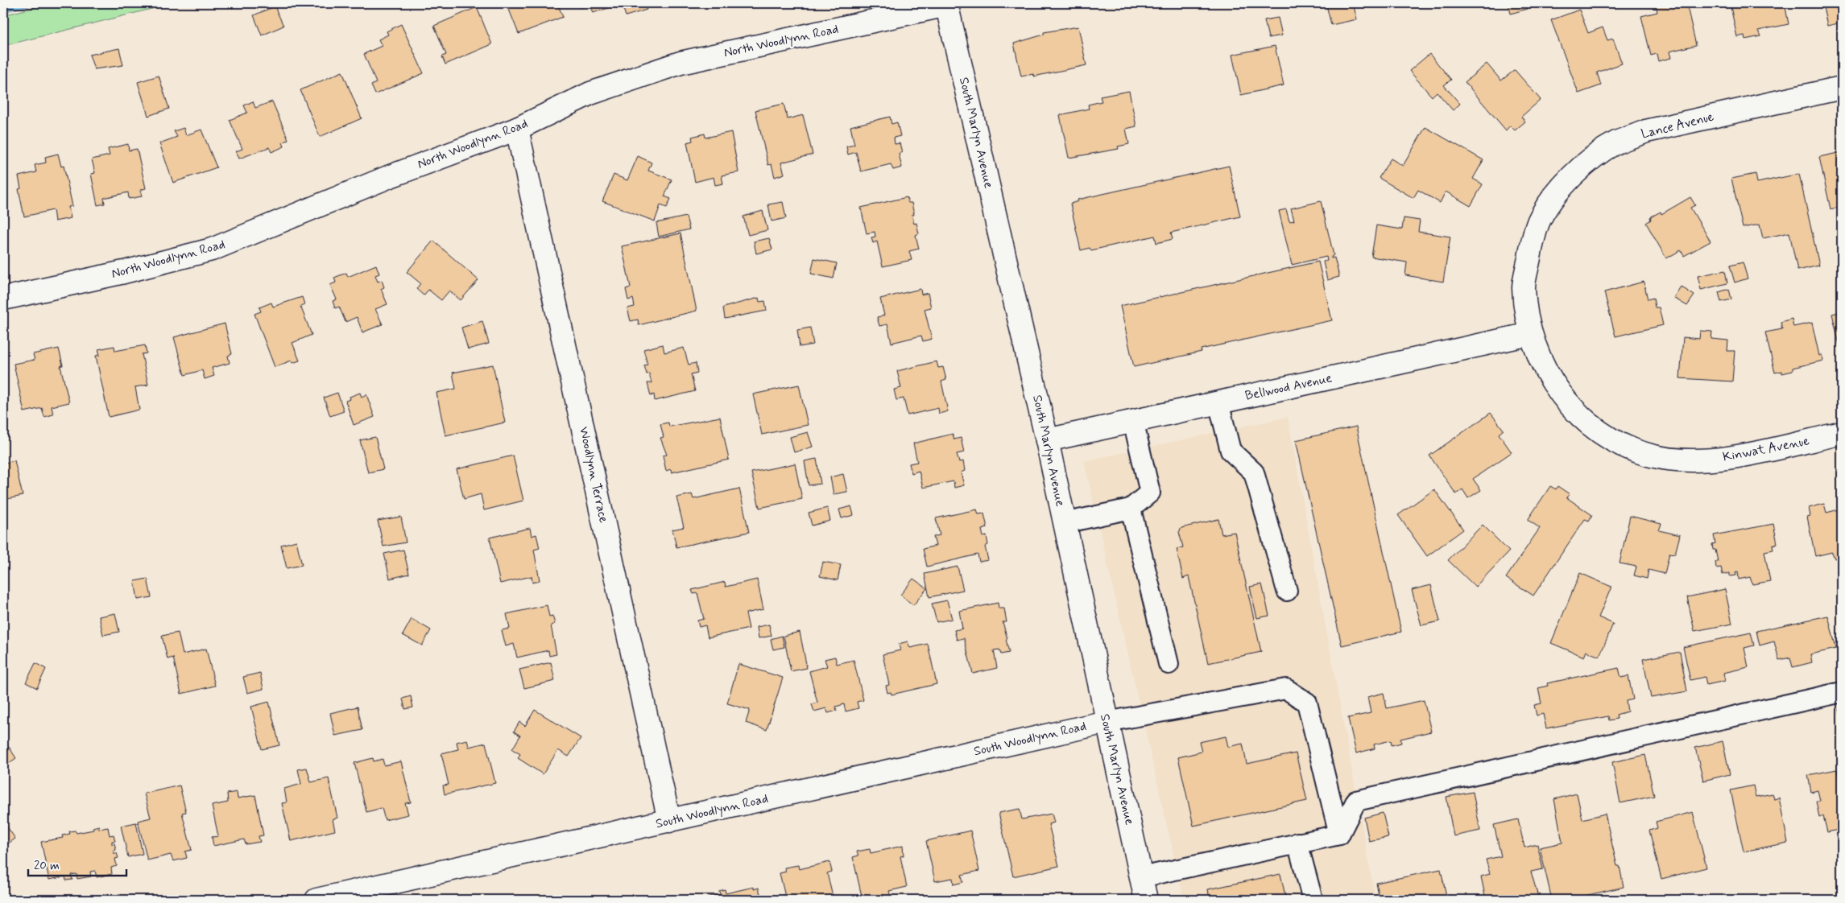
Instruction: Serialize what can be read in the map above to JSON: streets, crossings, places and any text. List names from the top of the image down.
{
  "streets": {
    "street": [
      "North Woodlynn Road",
      "Lance Avenue",
      "South Marlyn Avenue",
      "Bellwood Avenue",
      "Kinwat Avenue",
      "Woodlynn Terrace",
      "South Woodlynn Road"
    ]
  },
  "crossings": [
    ["North Woodlynn Road", "South Marlyn Avenue"],
    ["North Woodlynn Road", "Woodlynn Terrace"],
    ["Lance Avenue", "Bellwood Avenue"],
    ["Lance Avenue", "Kinwat Avenue"],
    ["South Marlyn Avenue", "Bellwood Avenue"],
    ["South Marlyn Avenue", "South Woodlynn Road"],
    ["Bellwood Avenue", "Kinwat Avenue"],
    ["Woodlynn Terrace", "South Woodlynn Road"]
  ],
  "scale_bar": "20 m"
}
